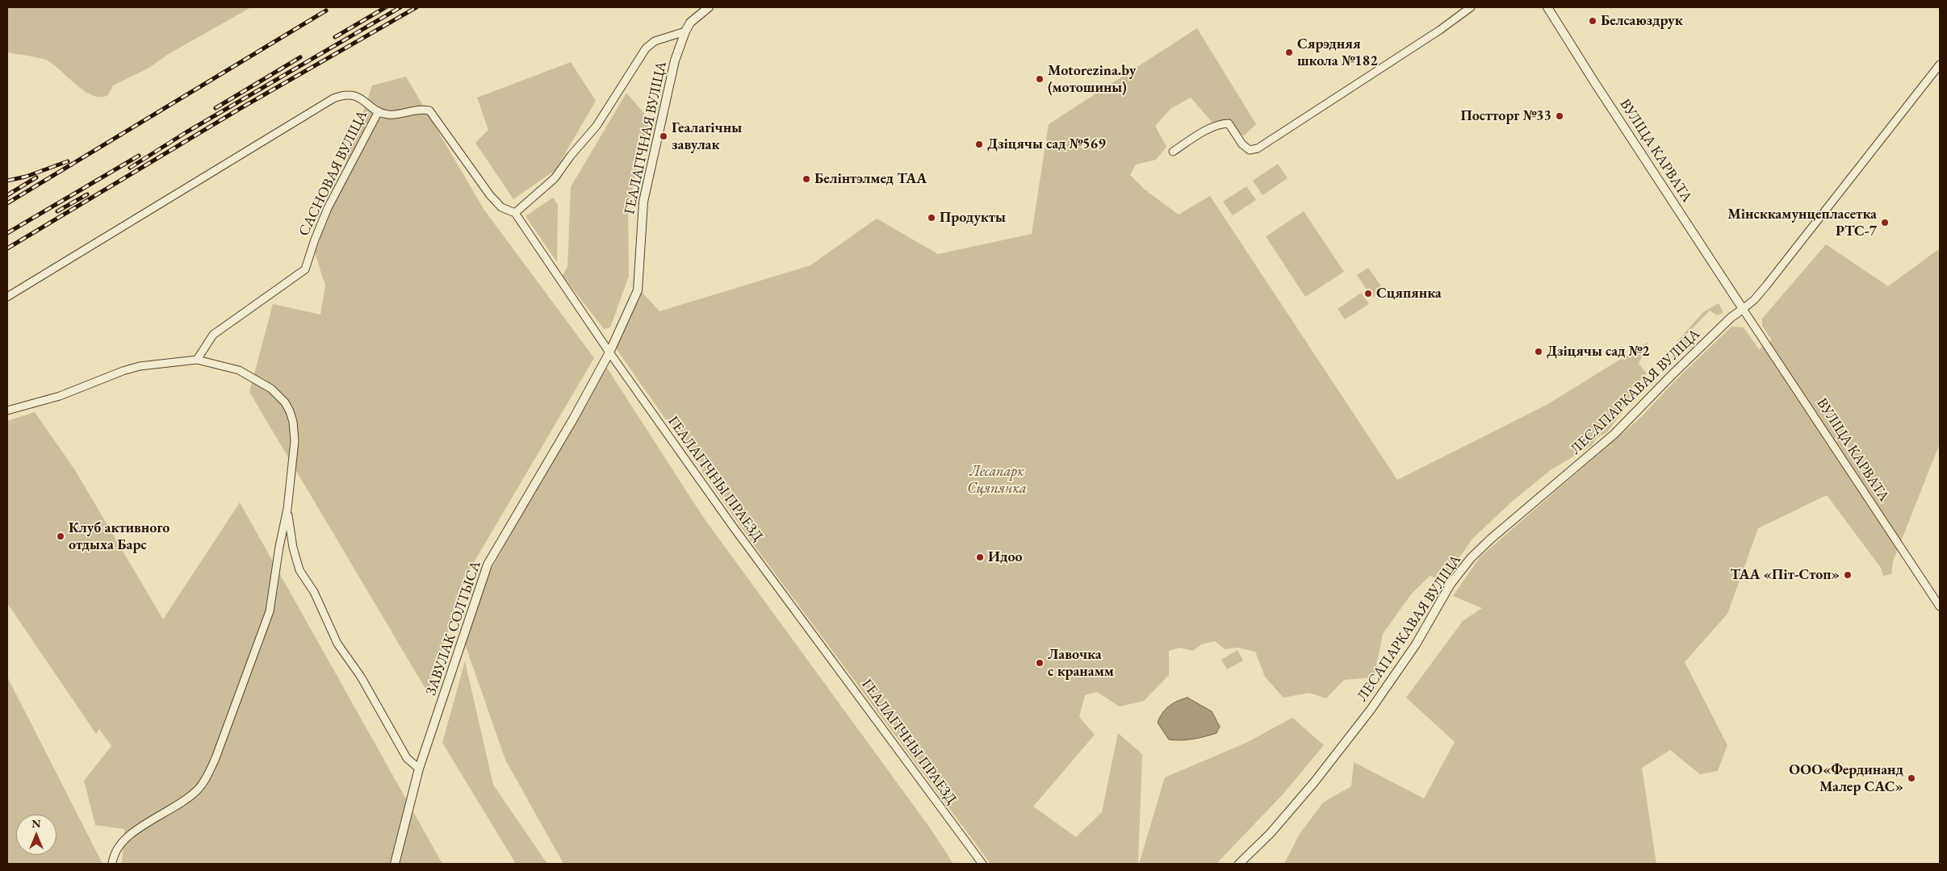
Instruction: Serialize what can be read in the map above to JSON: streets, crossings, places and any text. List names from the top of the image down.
{
  "streets": {
    "street": [
      "ГЕАЛАГІЧНАЯ ВУЛІЦА",
      "ВУЛІЦА КАРВАТА",
      "САСНОВАЯ ВУЛІЦА",
      "ЛЕСАПАРКАВАЯ ВУЛІЦА",
      "ГЕАЛАГІЧНЫ ПРАЕЗД",
      "ЗАВУЛАК СОЛТЫСА"
    ]
  },
  "crossings": [
    ["ГЕАЛАГІЧНАЯ ВУЛІЦА", "ГЕАЛАГІЧНЫ ПРАЕЗД"],
    ["ГЕАЛАГІЧНАЯ ВУЛІЦА", "ЗАВУЛАК СОЛТЫСА"],
    ["ВУЛІЦА КАРВАТА", "ЛЕСАПАРКАВАЯ ВУЛІЦА"],
    ["САСНОВАЯ ВУЛІЦА", "ГЕАЛАГІЧНЫ ПРАЕЗД"],
    ["ГЕАЛАГІЧНЫ ПРАЕЗД", "ЗАВУЛАК СОЛТЫСА"]
  ],
  "parks": ["Лесапарк Сцяпянка"],
  "places": [
    "Белсаюздрук",
    "Сярэдняя школа №182",
    "Motorezina.by (мотошины)",
    "Постторг №33",
    "Геалагічны завулак",
    "Дзіцячы сад №569",
    "Белінтэлмед ТАА",
    "Продукты",
    "Мінсккамунцепласетка РТС-7",
    "Сцяпянка",
    "Дзіцячы сад №2",
    "Клуб активного отдыха Барс",
    "Идоо",
    "ТАА «Піт-Стоп»",
    "Лавочка с кранамм",
    "ООО«Фердинанд Малер САС»"
  ],
  "north": "top"
}
